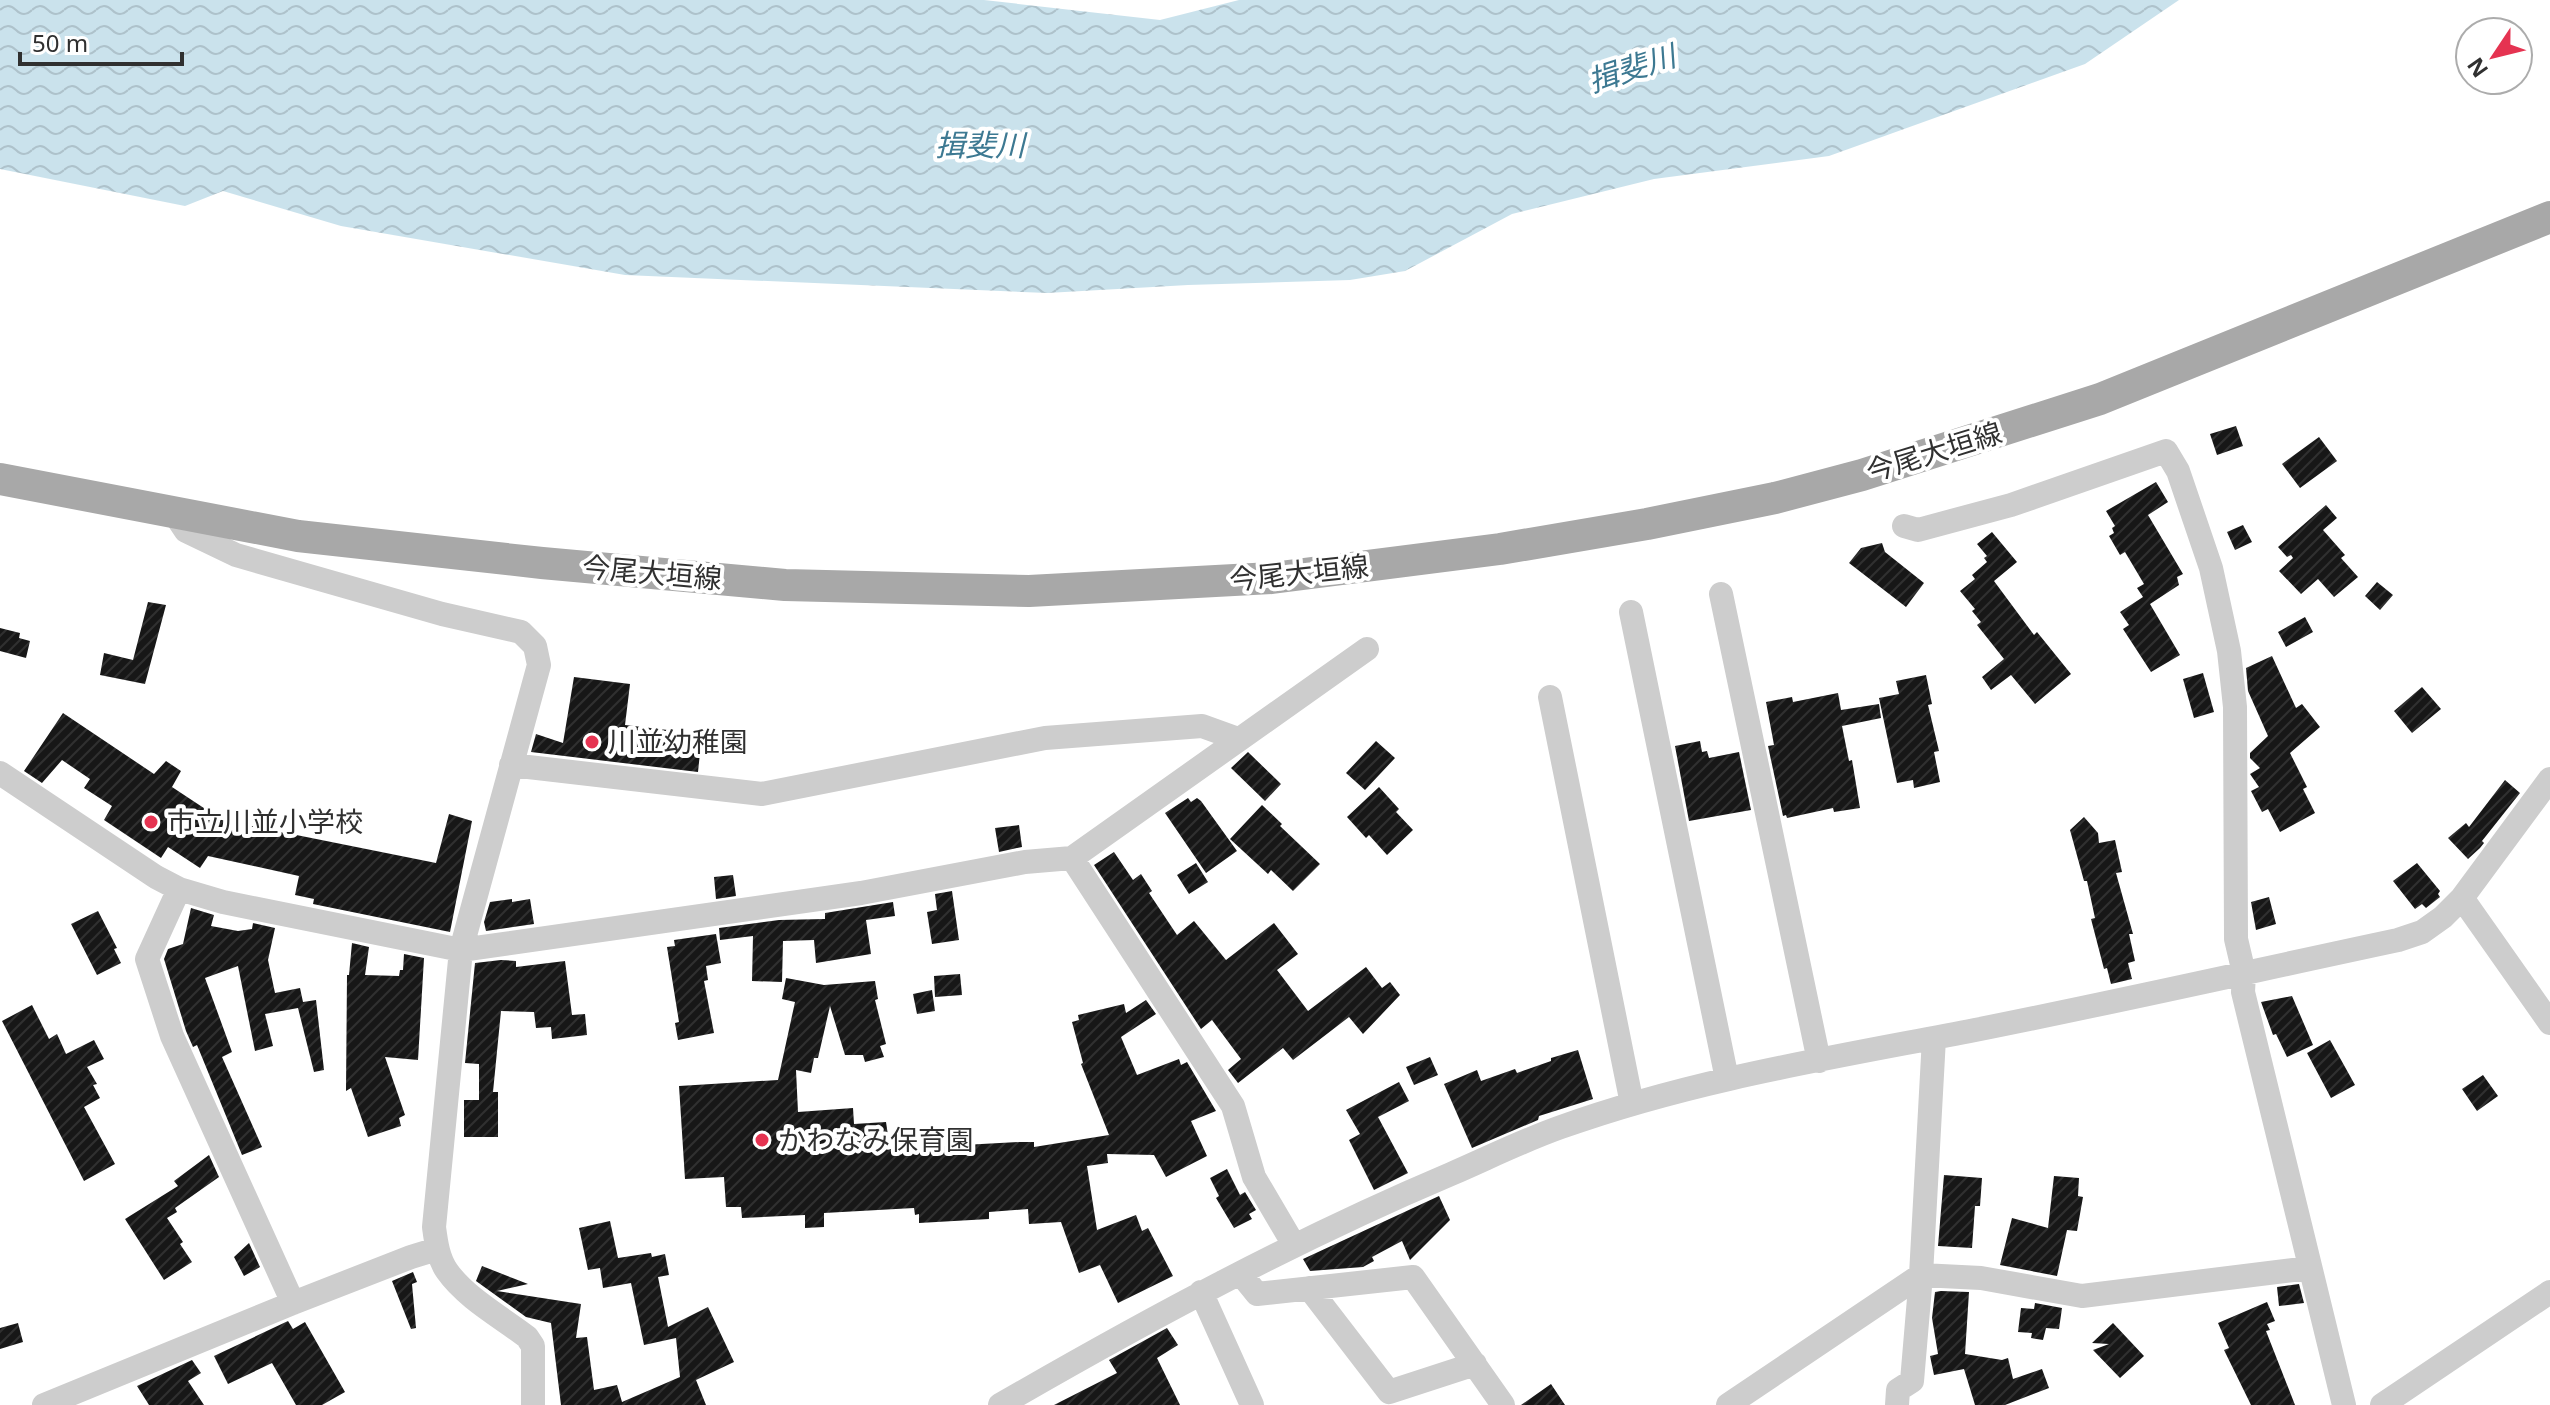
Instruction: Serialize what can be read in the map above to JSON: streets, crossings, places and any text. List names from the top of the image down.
{
  "streets": {
    "main road": ["今尾大垣線"]
  },
  "water": ["揖斐川"],
  "places": ["川並幼稚園", "市立川並小学校", "かわなみ保育園"],
  "scale_bar": "50 m",
  "north": "bottom left"
}
